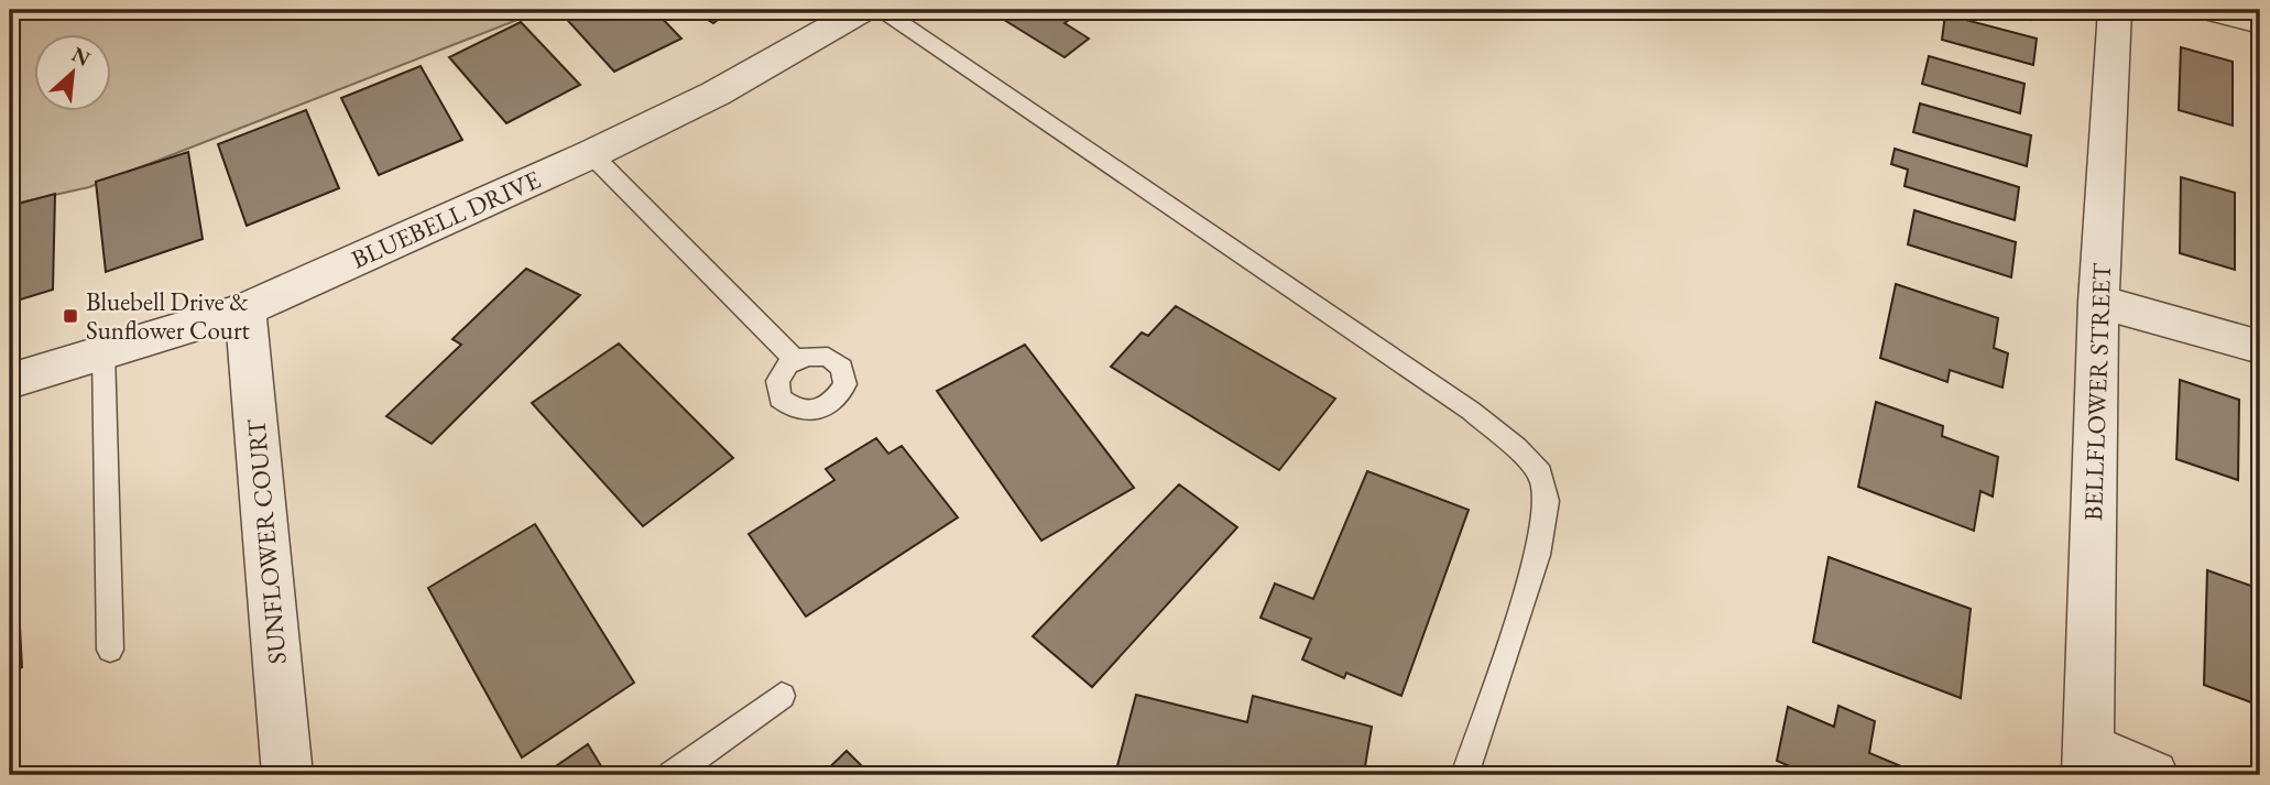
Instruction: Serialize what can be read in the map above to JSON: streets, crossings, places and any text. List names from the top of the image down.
{
  "streets": {
    "street": ["BLUEBELL DRIVE", "BELLFLOWER STREET", "SUNFLOWER COURT"]
  },
  "crossings": [
    ["BLUEBELL DRIVE", "SUNFLOWER COURT"]
  ],
  "places": {
    "transit": ["Bluebell Drive & Sunflower Court"]
  },
  "north": "top right"
}
